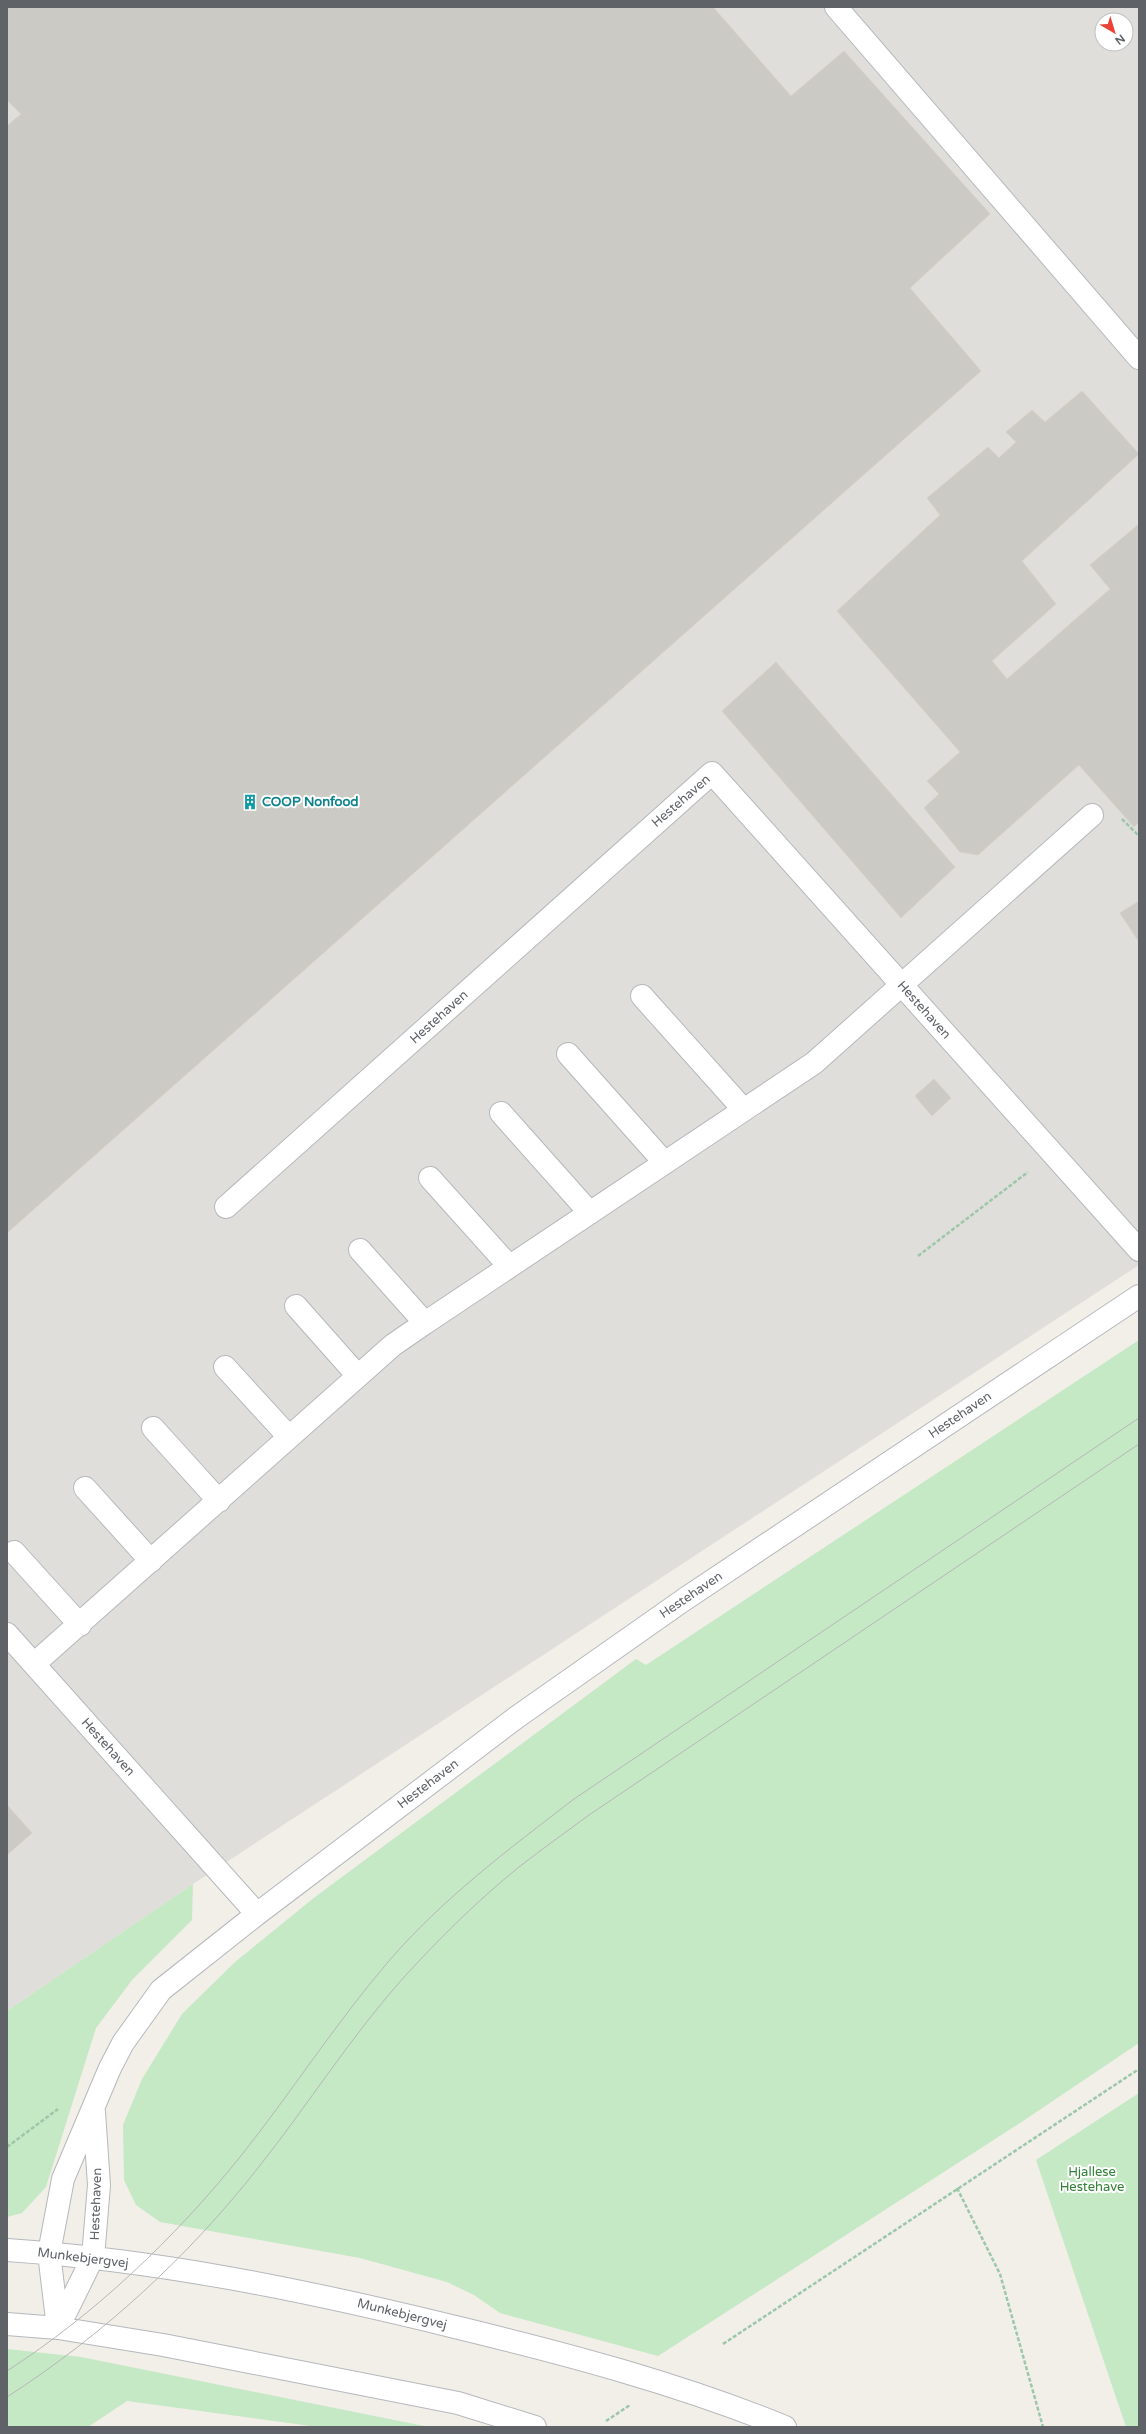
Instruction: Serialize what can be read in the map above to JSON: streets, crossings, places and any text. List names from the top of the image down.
{
  "streets": {
    "street": ["Hestehaven", "Munkebjergvej"]
  },
  "crossings": [
    ["Hestehaven", "Munkebjergvej"]
  ],
  "parks": ["Hjallese Hestehave"],
  "places": {
    "building": ["COOP Nonfood"]
  },
  "north": "bottom right"
}
